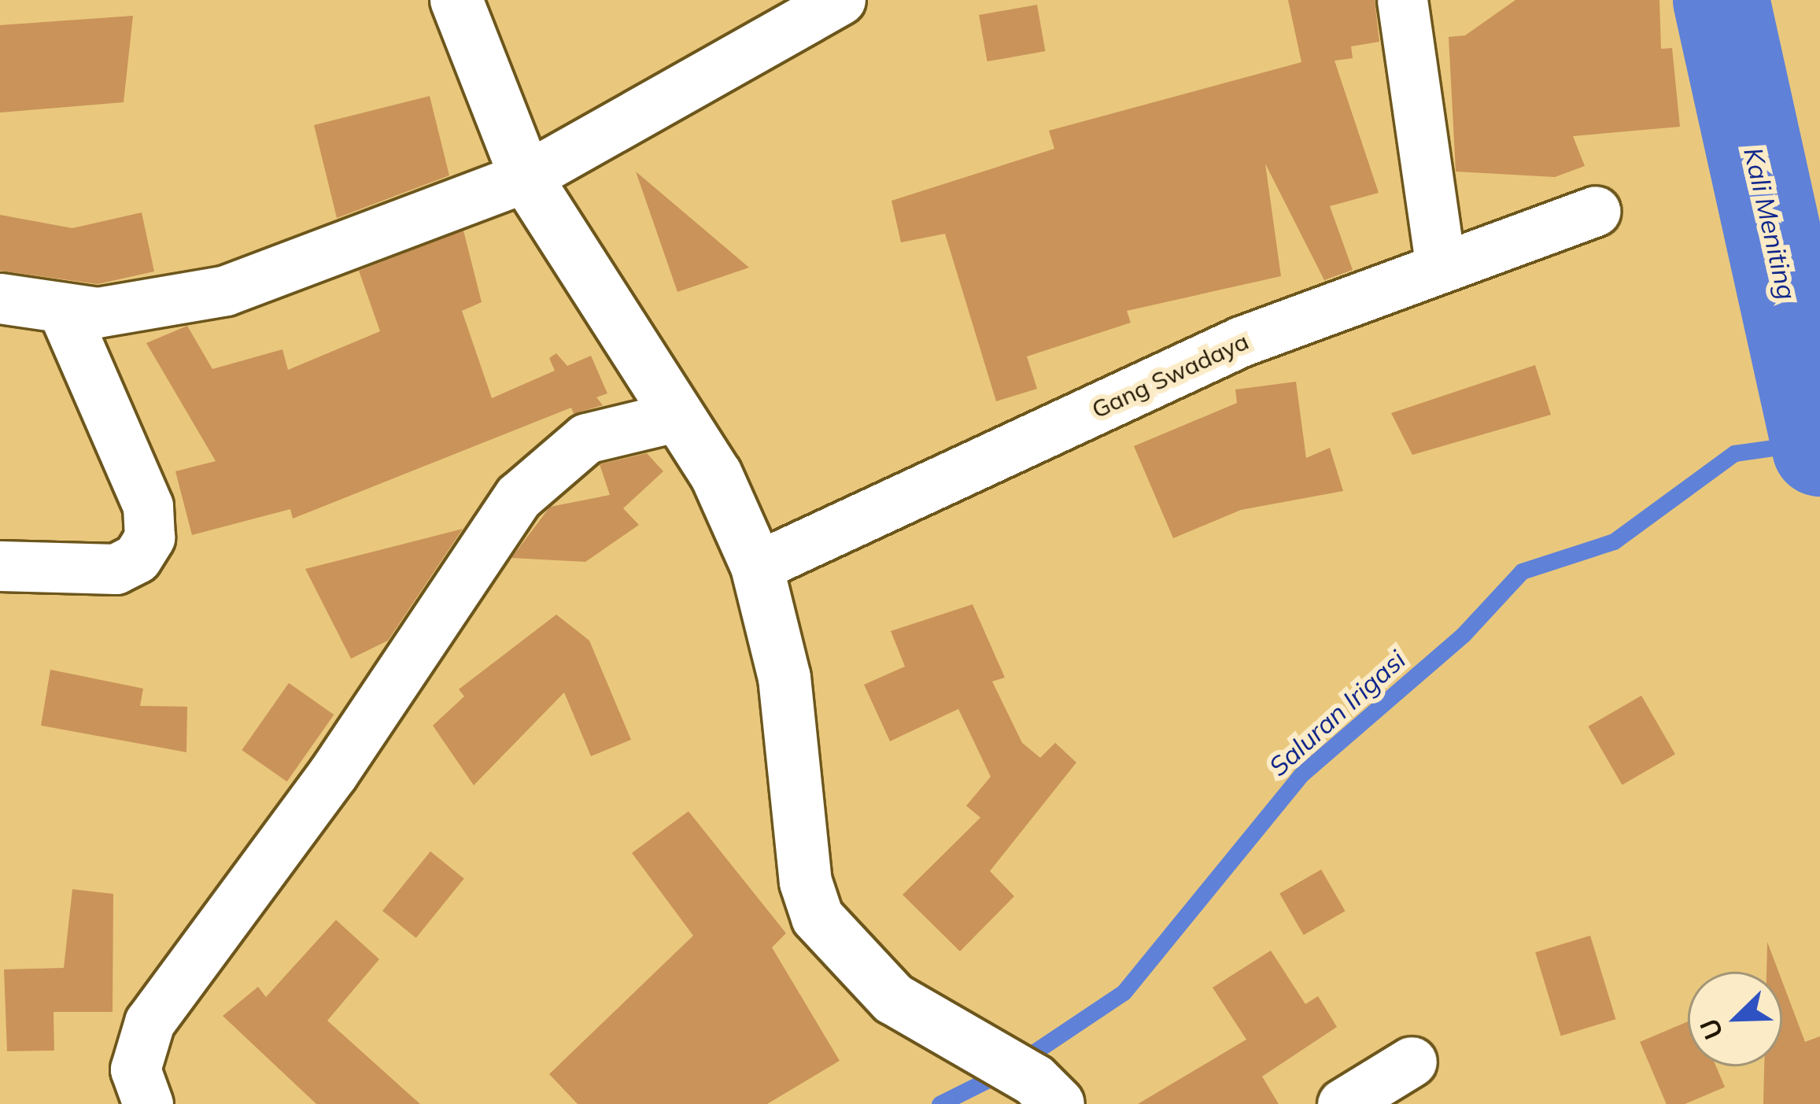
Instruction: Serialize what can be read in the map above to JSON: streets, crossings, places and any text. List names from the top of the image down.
{
  "streets": {
    "street": ["Gang Swadaya"]
  },
  "water": ["Kali Meniting", "Saluran Irigasi"],
  "north": "bottom left"
}
